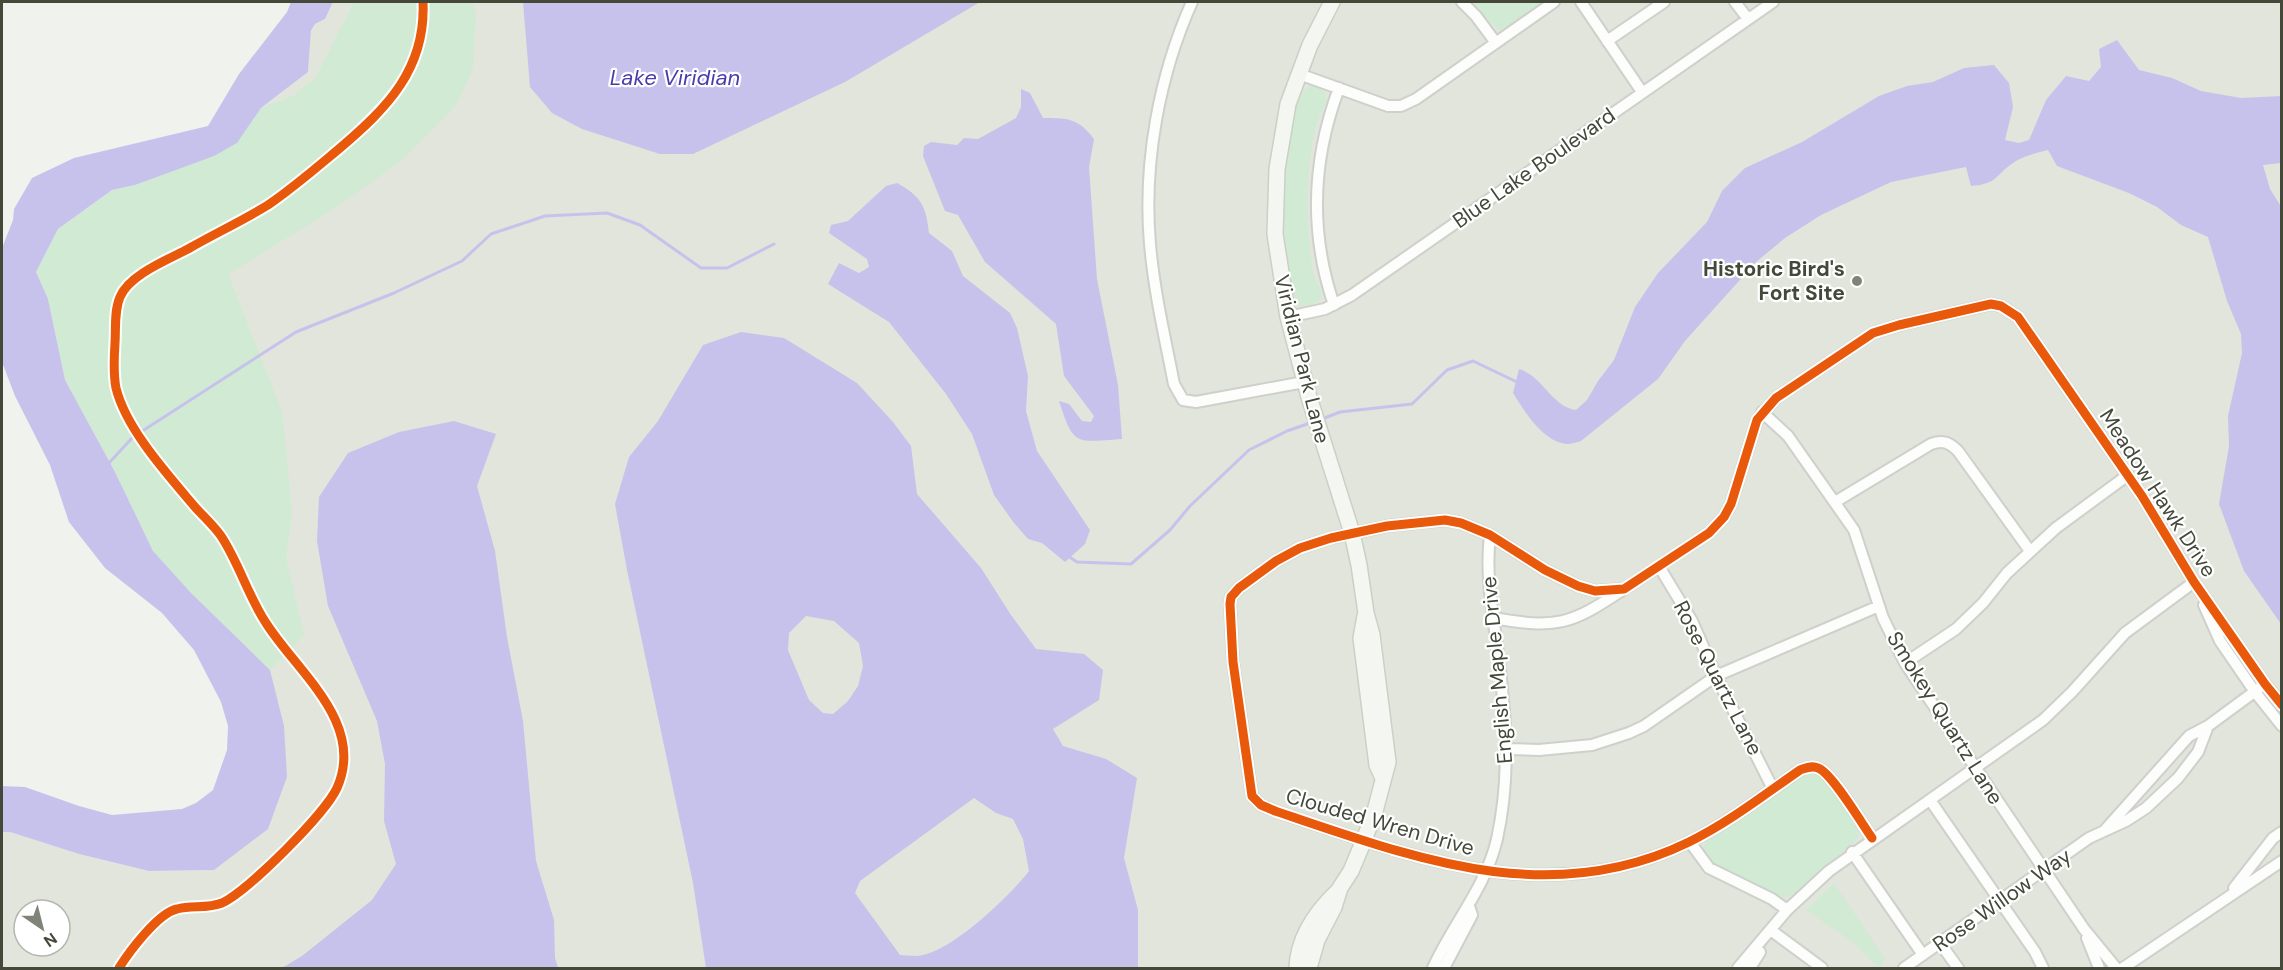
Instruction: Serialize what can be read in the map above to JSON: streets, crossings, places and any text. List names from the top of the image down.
{
  "streets": {
    "street": [
      "Blue Lake Boulevard",
      "Viridian Park Lane",
      "Meadow Hawk Drive",
      "English Maple Drive",
      "Rose Quartz Lane",
      "Smokey Quartz Lane",
      "Clouded Wren Drive",
      "Rose Willow Way"
    ]
  },
  "crossings": [
    ["Blue Lake Boulevard", "Viridian Park Lane"],
    ["Viridian Park Lane", "Clouded Wren Drive"],
    ["Meadow Hawk Drive", "Smokey Quartz Lane"],
    ["Meadow Hawk Drive", "Rose Willow Way"],
    ["English Maple Drive", "Clouded Wren Drive"],
    ["Rose Quartz Lane", "Clouded Wren Drive"],
    ["Smokey Quartz Lane", "Rose Willow Way"]
  ],
  "water": ["Lake Viridian"],
  "places": ["Historic Bird's Fort Site"],
  "north": "bottom right"
}
